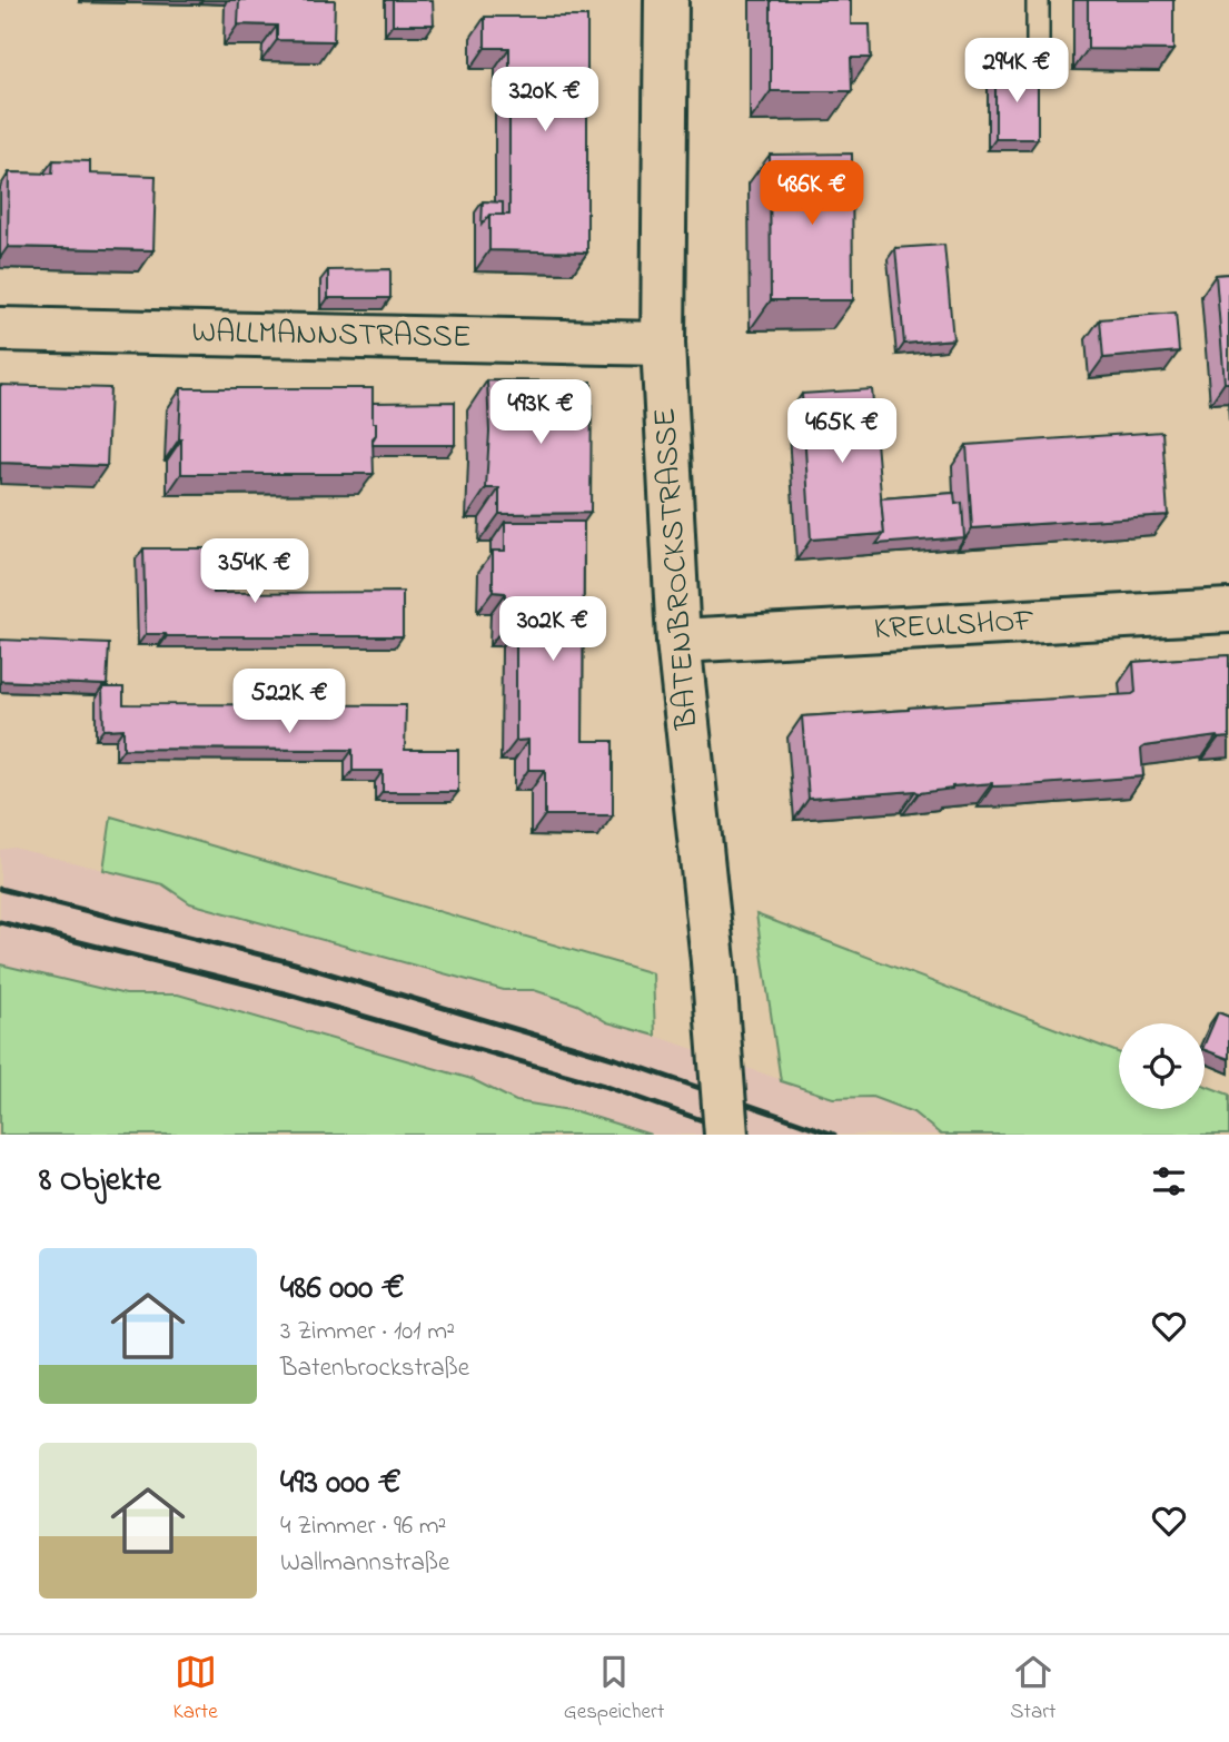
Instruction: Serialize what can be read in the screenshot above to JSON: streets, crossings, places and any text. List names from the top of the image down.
{
  "streets": {
    "street": ["WALLMANNSTRASSE", "BATENBROCKSTRASSE", "KREULSHOF"]
  },
  "crossings": [
    ["WALLMANNSTRASSE", "BATENBROCKSTRASSE"],
    ["BATENBROCKSTRASSE", "KREULSHOF"]
  ],
  "page": {
    "price": [
      "294K €",
      "320K €",
      "486K €",
      "493K €",
      "465K €",
      "354K €",
      "302K €",
      "522K €"
    ],
    "heading": "8 Objekte",
    "list": [
      {
        "name": "486 000 €",
        "note": "3 Zimmer · 101 m² · Batenbrockstraße"
      },
      {
        "name": "493 000 €",
        "note": "4 Zimmer · 96 m² · Wallmannstraße"
      }
    ],
    "tabs": ["Karte", "Gespeichert", "Start"]
  }
}
